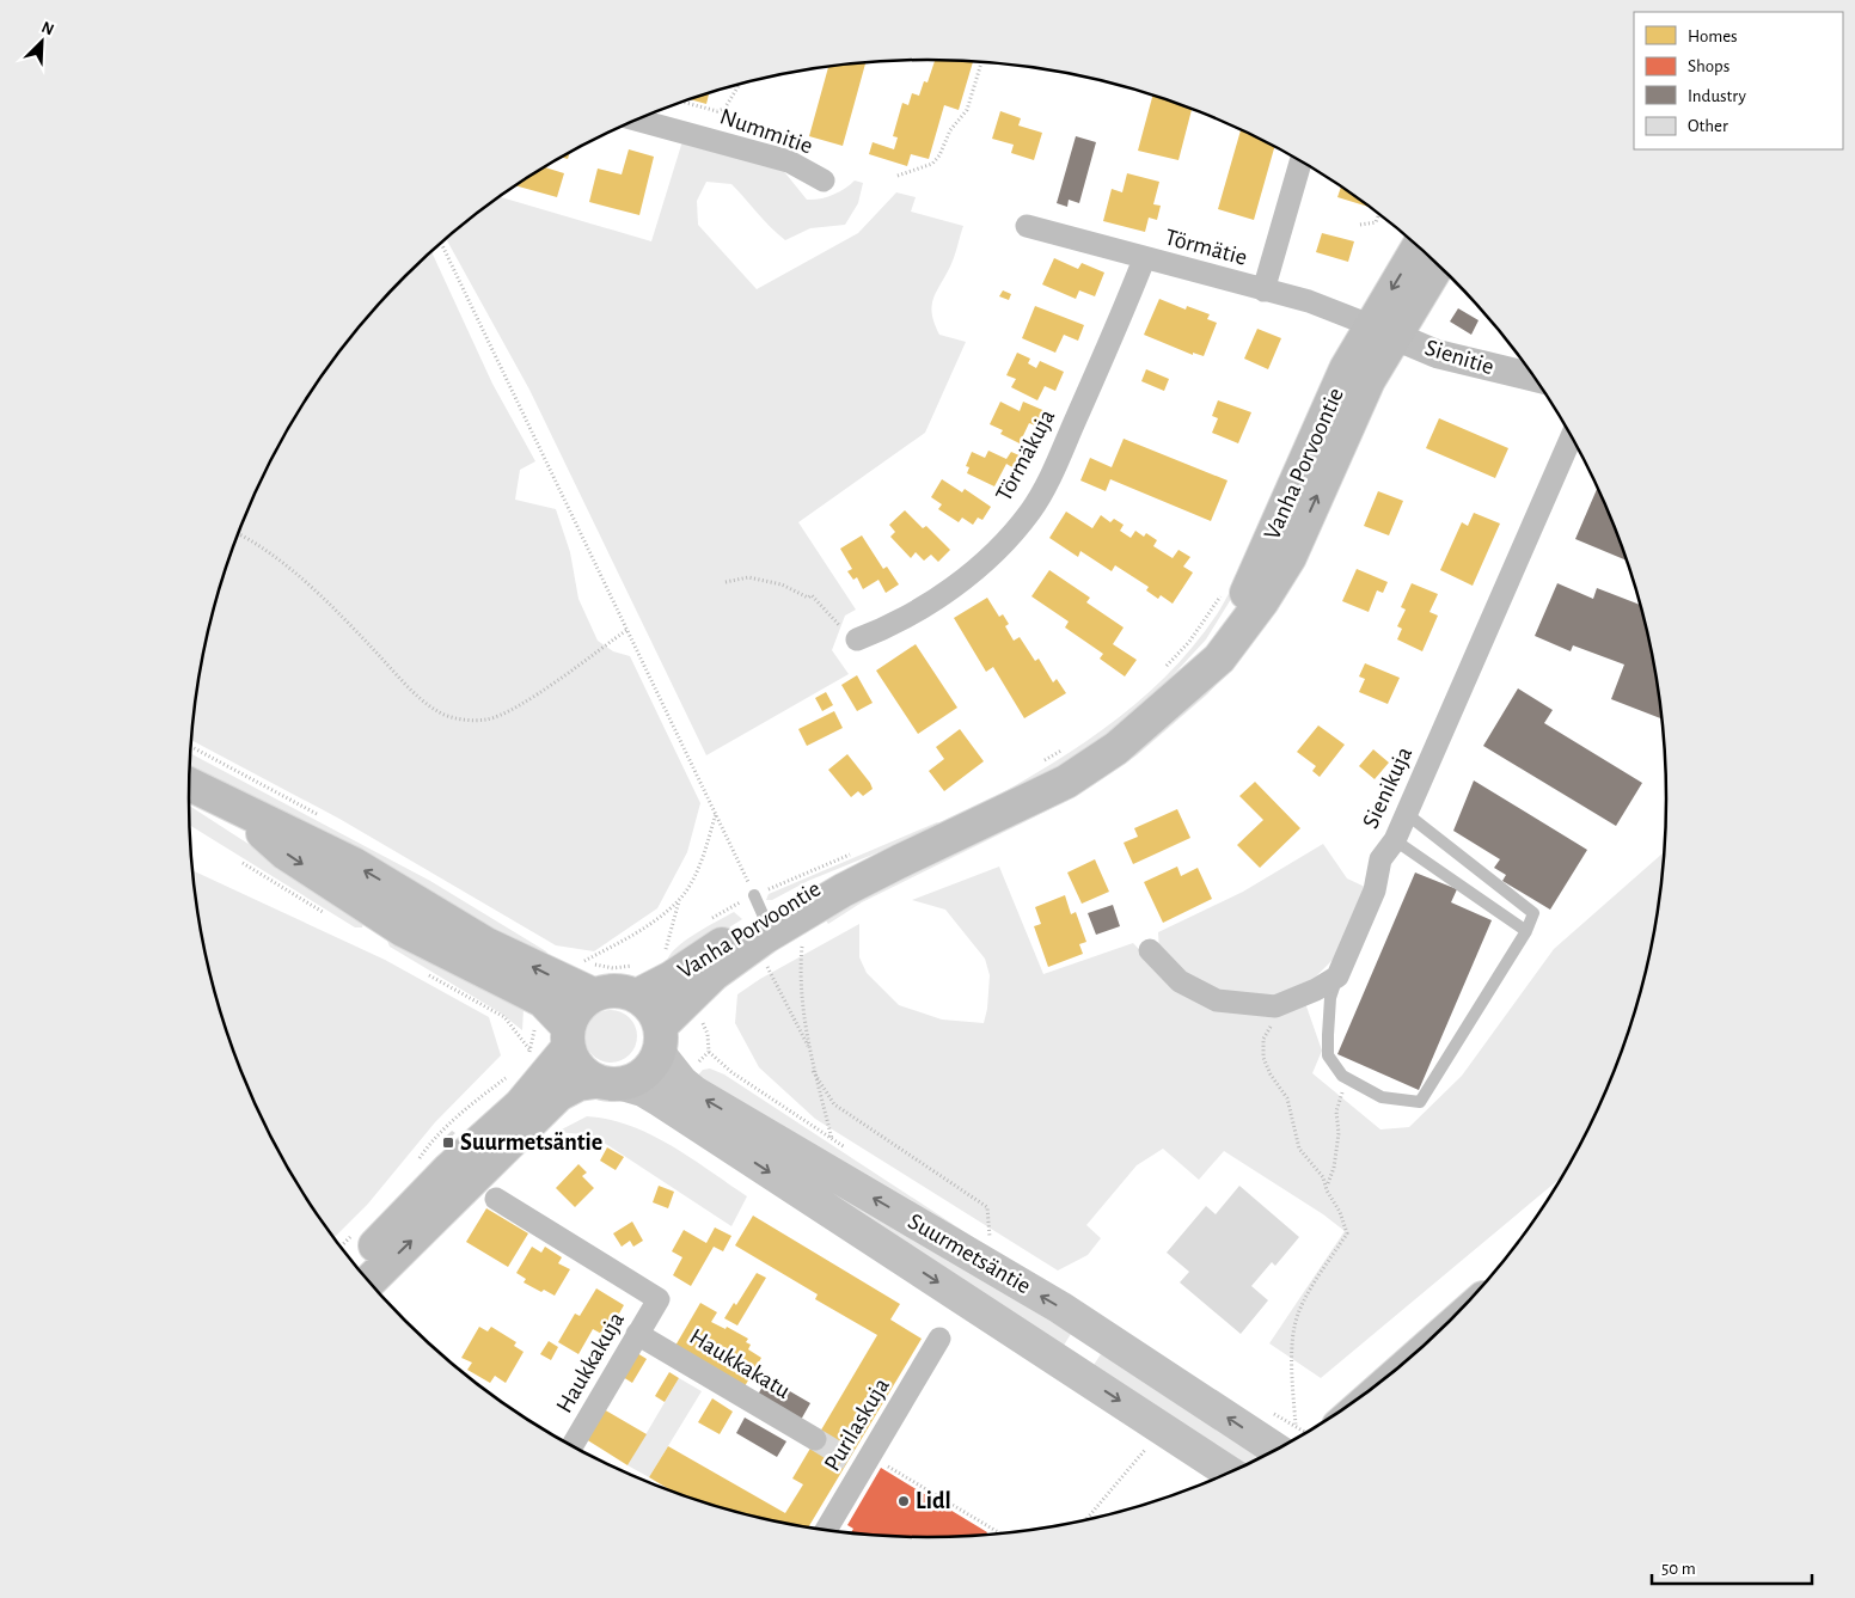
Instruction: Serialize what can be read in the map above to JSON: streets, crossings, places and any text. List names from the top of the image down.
{
  "streets": {
    "main road": ["Vanha Porvoontie", "Suurmetsäntie"],
    "street": [
      "Nummitie",
      "Törmätie",
      "Sienitie",
      "Törmäkuja",
      "Sienikuja",
      "Haukkakuja",
      "Haukkakatu",
      "Purilaskuja"
    ]
  },
  "crossings": [
    ["Törmätie", "Sienitie"],
    ["Törmätie", "Törmäkuja"],
    ["Törmätie", "Vanha Porvoontie"],
    ["Sienitie", "Vanha Porvoontie"],
    ["Vanha Porvoontie", "Suurmetsäntie"],
    ["Haukkakuja", "Haukkakatu"]
  ],
  "places": {
    "transit": ["Suurmetsäntie"],
    "other": ["Lidl"]
  },
  "legend": [
    "Homes",
    "Shops",
    "Industry",
    "Other"
  ],
  "scale_bar": "50 m",
  "north": "top right"
}
